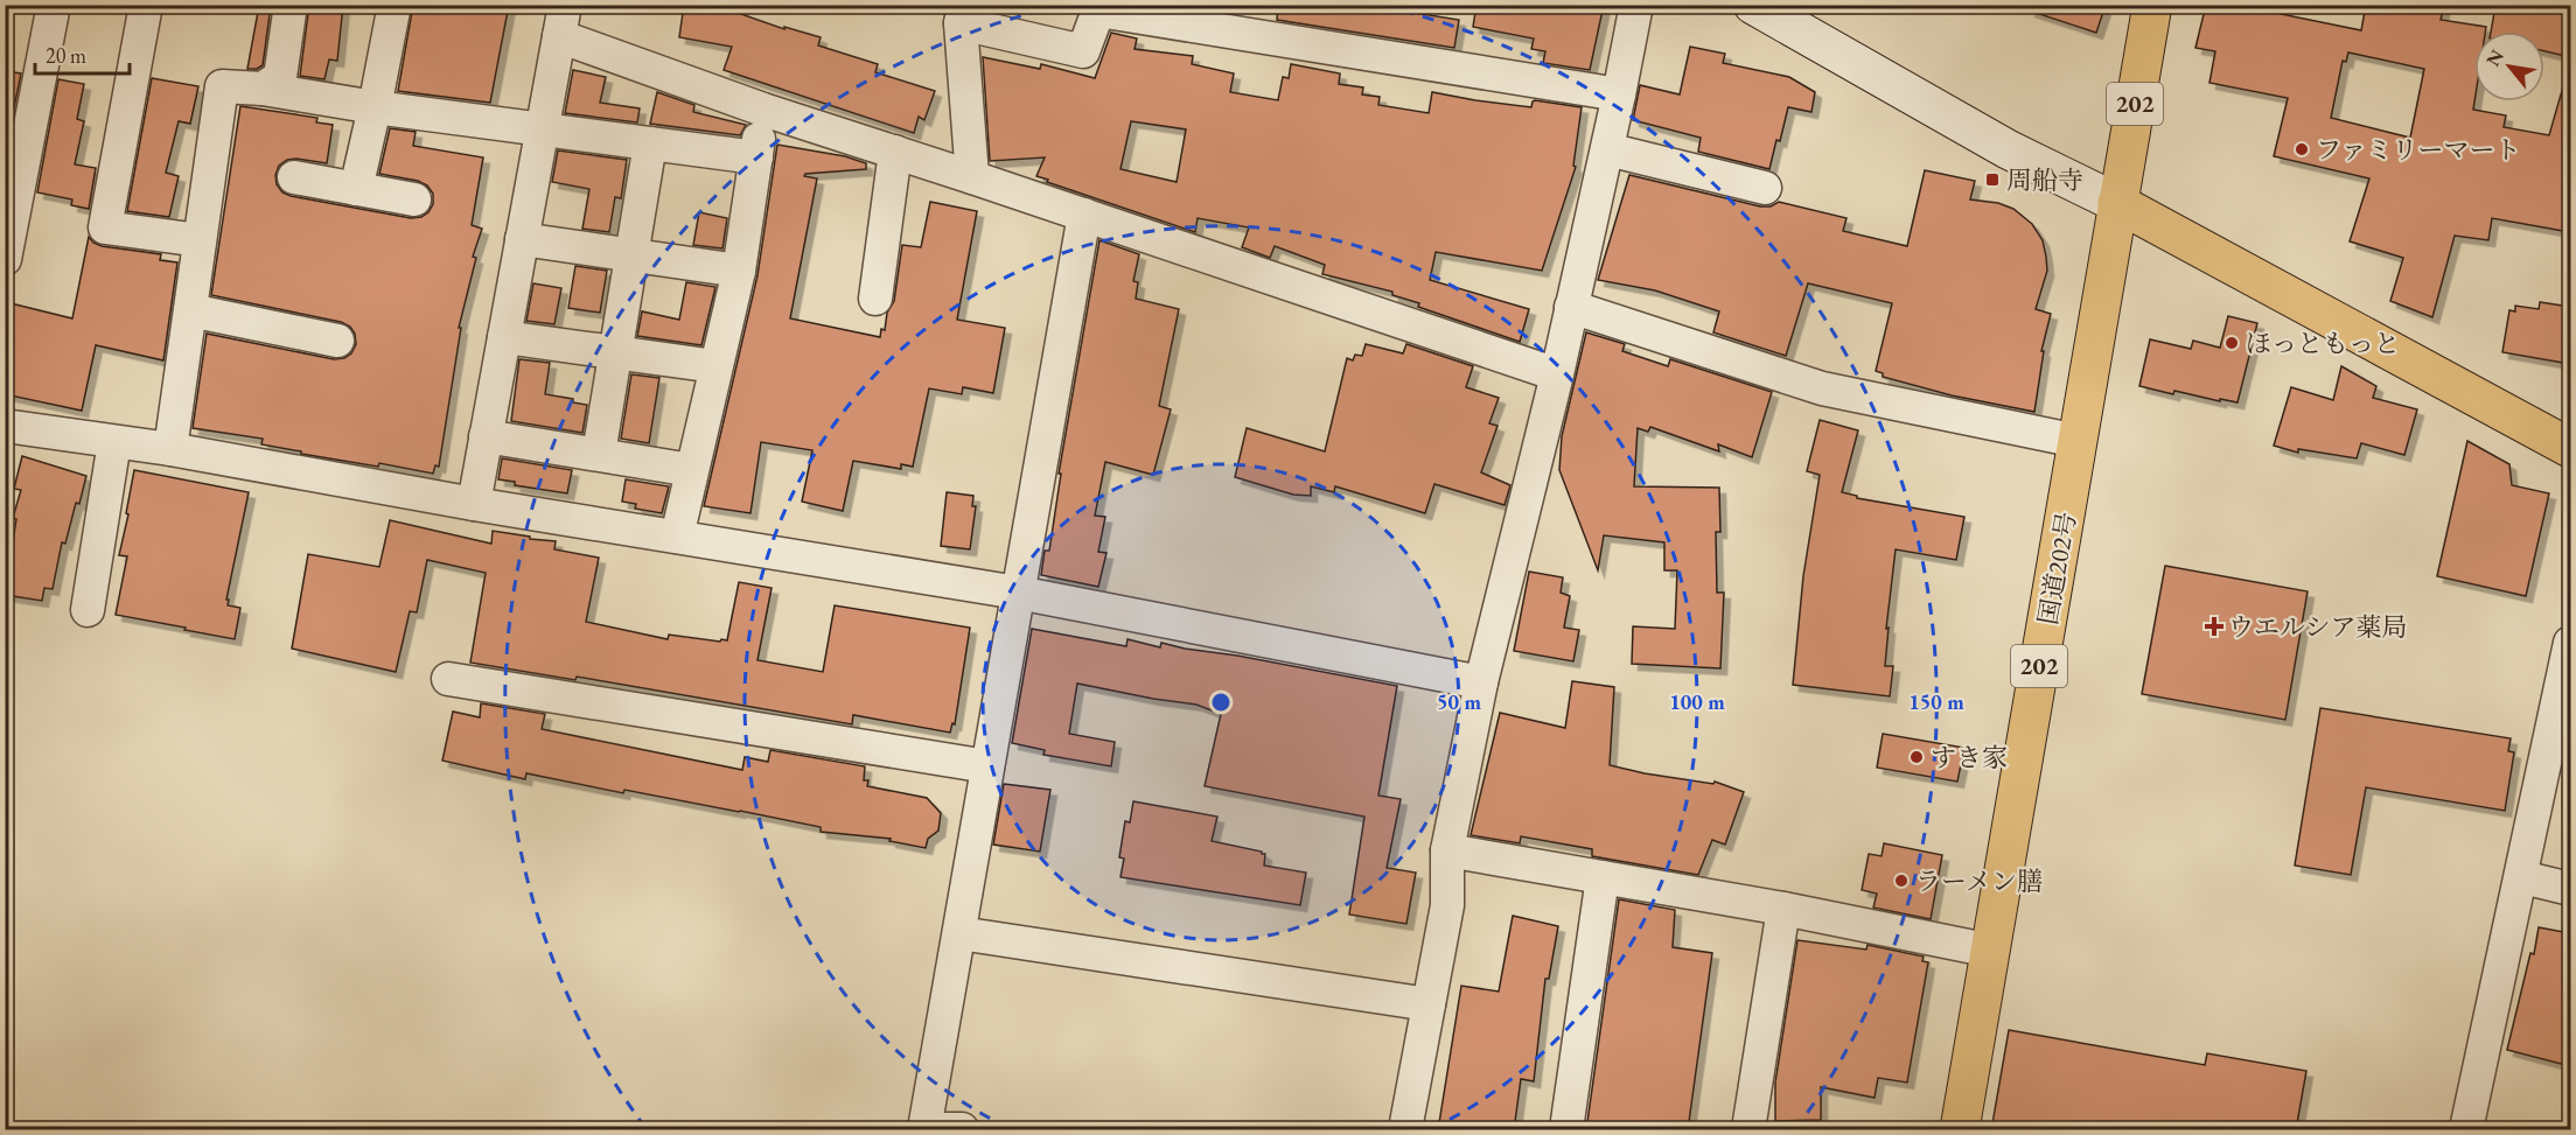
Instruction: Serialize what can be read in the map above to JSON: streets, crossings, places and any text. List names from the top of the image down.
{
  "streets": {
    "main road": ["202", "国道202号"]
  },
  "places": {
    "other": [
      "ファミリーマート",
      "ほっともっと",
      "すき家",
      "ラーメン膳"
    ],
    "transit": ["周船寺"],
    "health": ["ウエルシア薬局"]
  },
  "scale_bar": "20 m",
  "north": "top left",
  "rings": ["50 m", "100 m", "150 m"]
}
